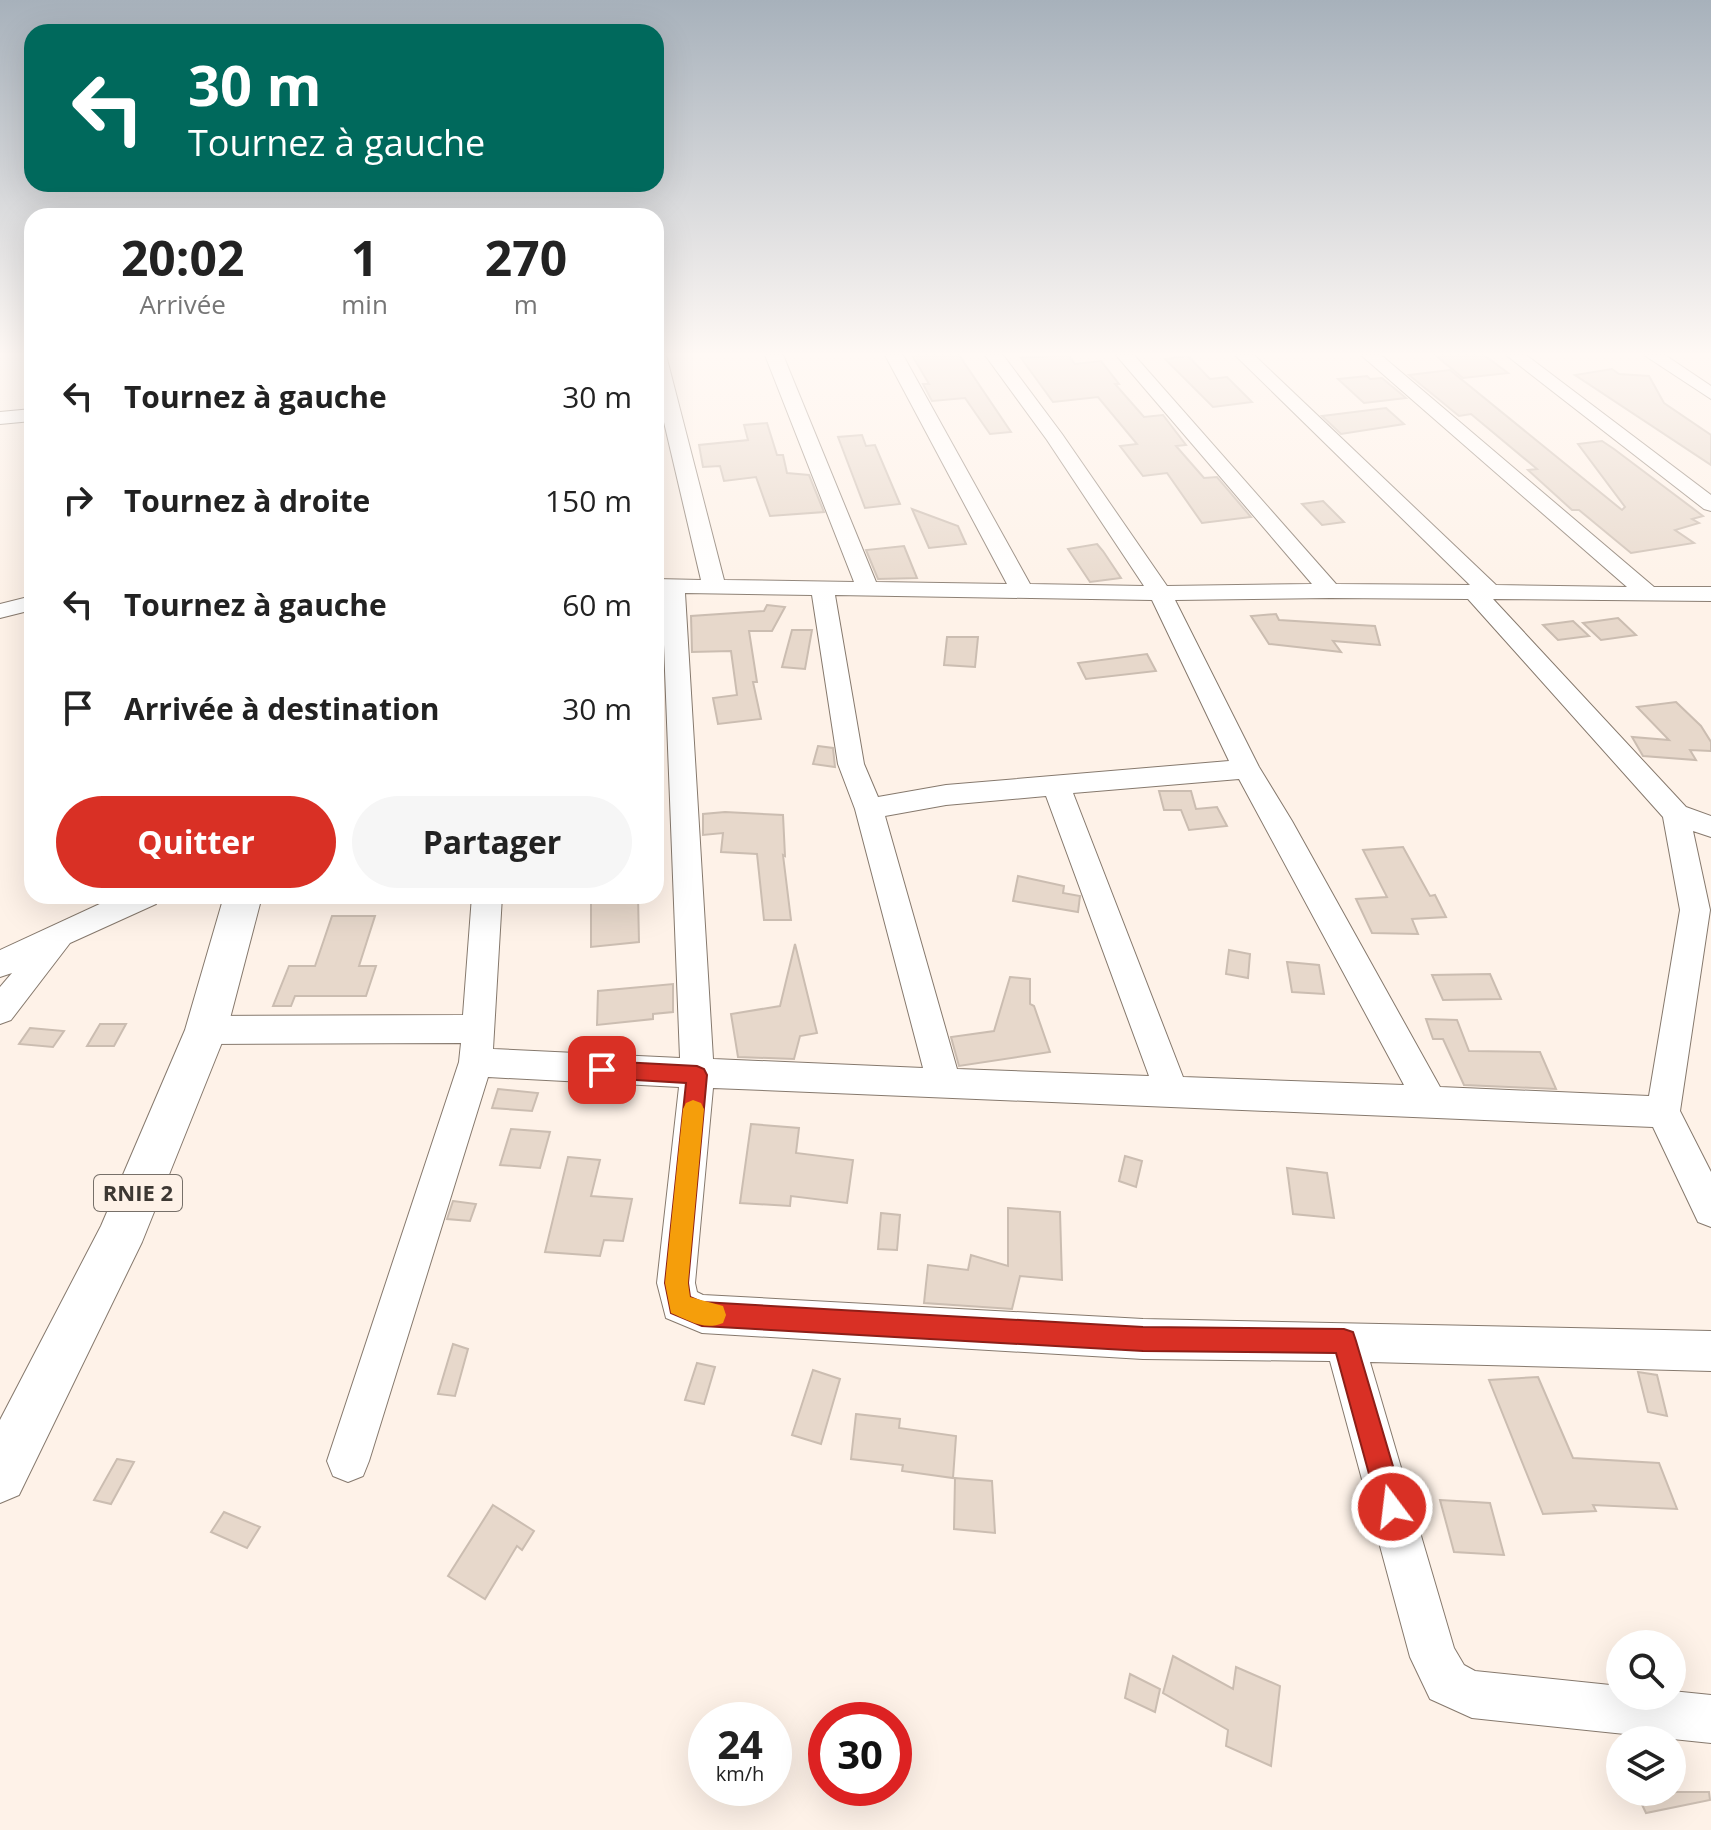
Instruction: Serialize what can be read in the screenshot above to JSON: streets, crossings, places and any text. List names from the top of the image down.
{
  "streets": {
    "main road": ["RNIE 2"]
  },
  "page": {
    "turn": ["30 m", "Tournez à gauche"],
    "eta": [
      "20:02",
      "Arrivée",
      "1",
      "min",
      "270",
      "m"
    ],
    "list": [
      {
        "name": "Tournez à gauche",
        "value": "30 m"
      },
      {
        "name": "Tournez à droite",
        "value": "150 m"
      },
      {
        "name": "Tournez à gauche",
        "value": "60 m"
      },
      {
        "name": "Arrivée à destination",
        "value": "30 m"
      }
    ],
    "buttons": ["Quitter", "Partager"],
    "speed": "24 km/h",
    "limit": "30"
  }
}
